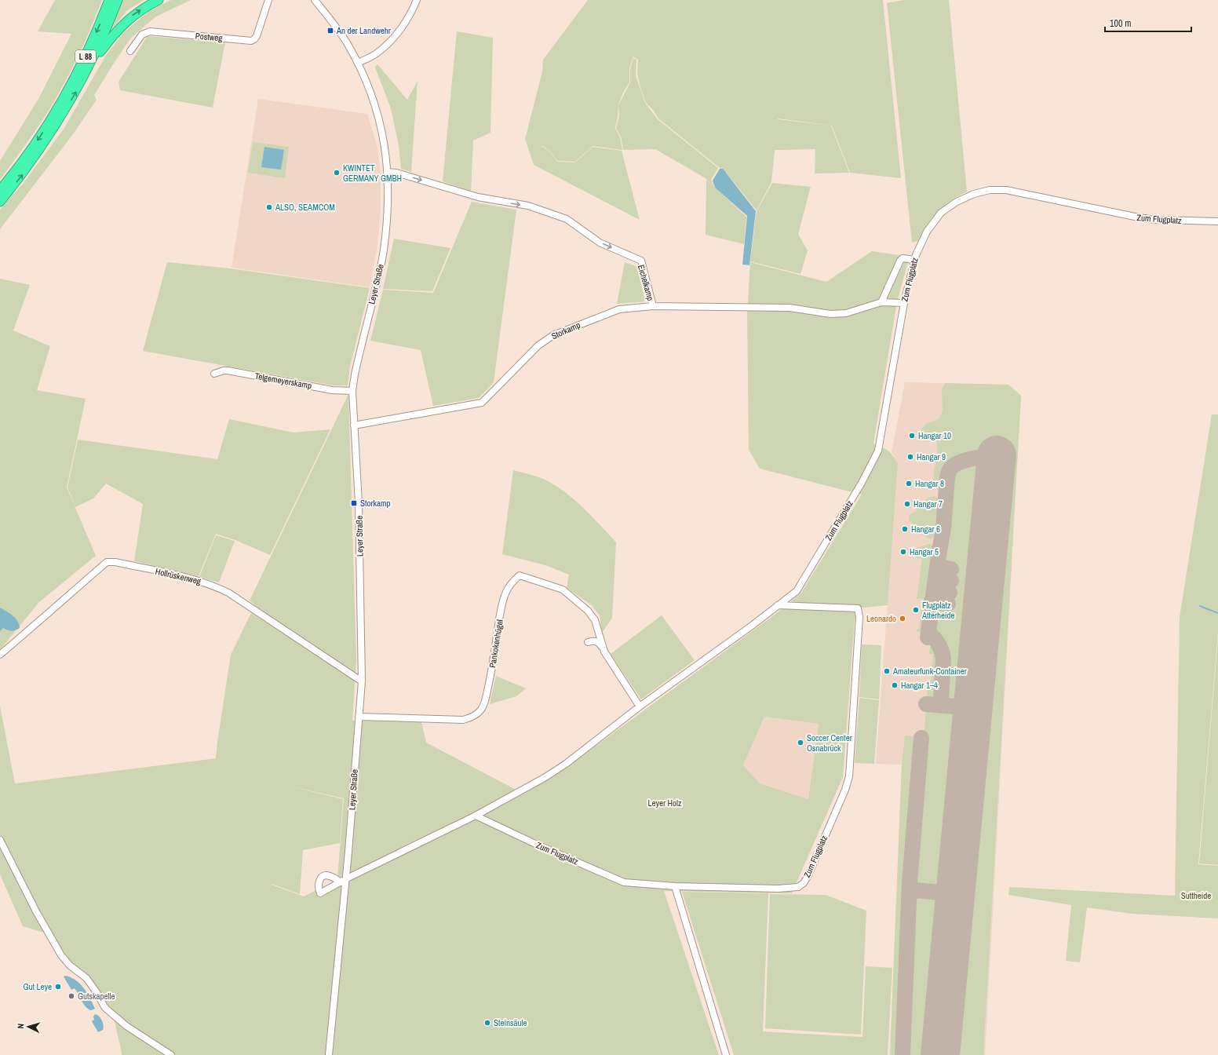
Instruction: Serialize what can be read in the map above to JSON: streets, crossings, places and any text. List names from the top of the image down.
{
  "streets": {
    "highway": ["L 88"],
    "street": [
      "Postweg",
      "Zum Flugplatz",
      "Eichelkamp",
      "Leyer Straße",
      "Storkamp",
      "Telgemeyerskamp",
      "Hollrüskenweg",
      "Pankokenhügel"
    ]
  },
  "crossings": [
    ["Zum Flugplatz", "Eichelkamp"],
    ["Zum Flugplatz", "Leyer Straße"],
    ["Zum Flugplatz", "Pankokenhügel"],
    ["Eichelkamp", "Leyer Straße"],
    ["Eichelkamp", "Storkamp"],
    ["Leyer Straße", "Storkamp"],
    ["Leyer Straße", "Telgemeyerskamp"],
    ["Leyer Straße", "Hollrüskenweg"],
    ["Leyer Straße", "Pankokenhügel"]
  ],
  "one_way": ["Eichelkamp"],
  "parks": ["Leyer Holz", "Suttheide"],
  "places": {
    "transit": ["An der Landwehr", "Storkamp"],
    "other": [
      "KWINTET GERMANY GMBH",
      "ALSO, SEAMCOM",
      "Hangar 10",
      "Hangar 9",
      "Hangar 8",
      "Hangar 7",
      "Hangar 6",
      "Hangar 5",
      "Flugplatz Atterheide",
      "Leonardo",
      "Amateurfunk-Container",
      "Hangar 1–4",
      "Soccer Center Osnabrück",
      "Gut Leye",
      "Gutskapelle",
      "Steinsäule"
    ]
  },
  "scale_bar": "100 m",
  "north": "left"
}
